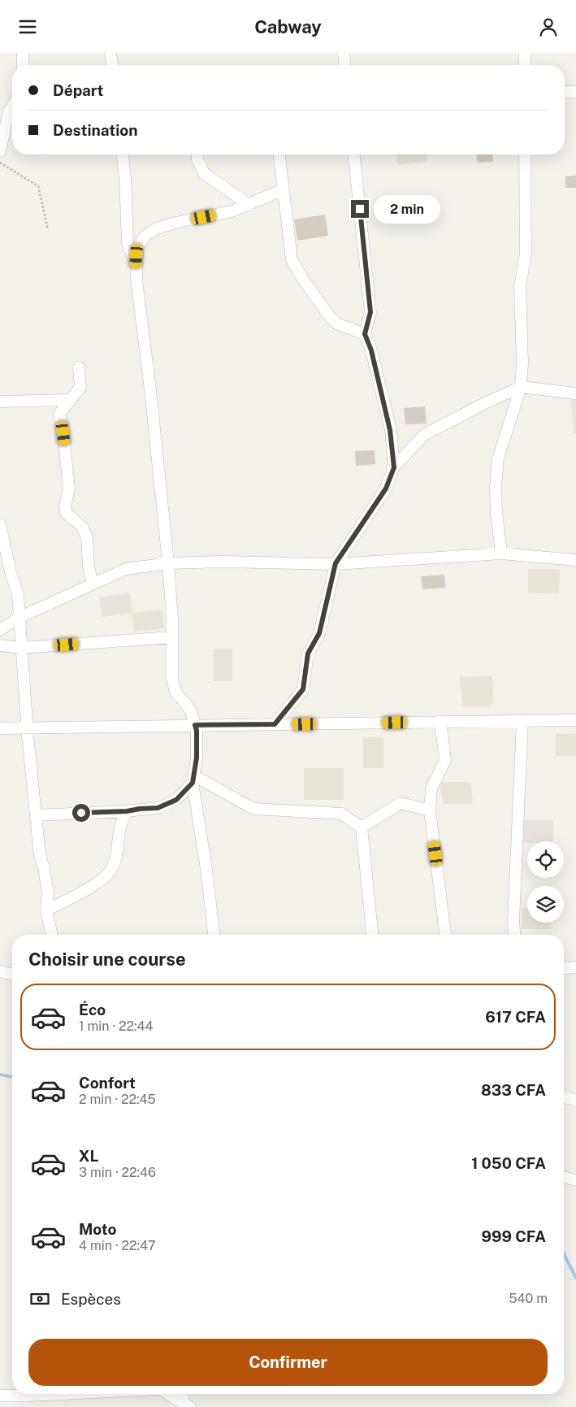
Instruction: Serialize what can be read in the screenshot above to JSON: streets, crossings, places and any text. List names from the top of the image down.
{
  "page": {
    "header": "Cabway",
    "banner": ["Départ", "Destination"],
    "bubble": "2 min",
    "heading": "Choisir une course",
    "list": [
      {
        "name": "Éco",
        "note": "1 min · 22:44",
        "value": "617 CFA"
      },
      {
        "name": "Confort",
        "note": "2 min · 22:45",
        "value": "833 CFA"
      },
      {
        "name": "XL",
        "note": "3 min · 22:46",
        "value": "1 050 CFA"
      },
      {
        "name": "Moto",
        "note": "4 min · 22:47",
        "value": "999 CFA"
      }
    ],
    "pay": ["Espèces", "540 m"],
    "buttons": "Confirmer"
  }
}
